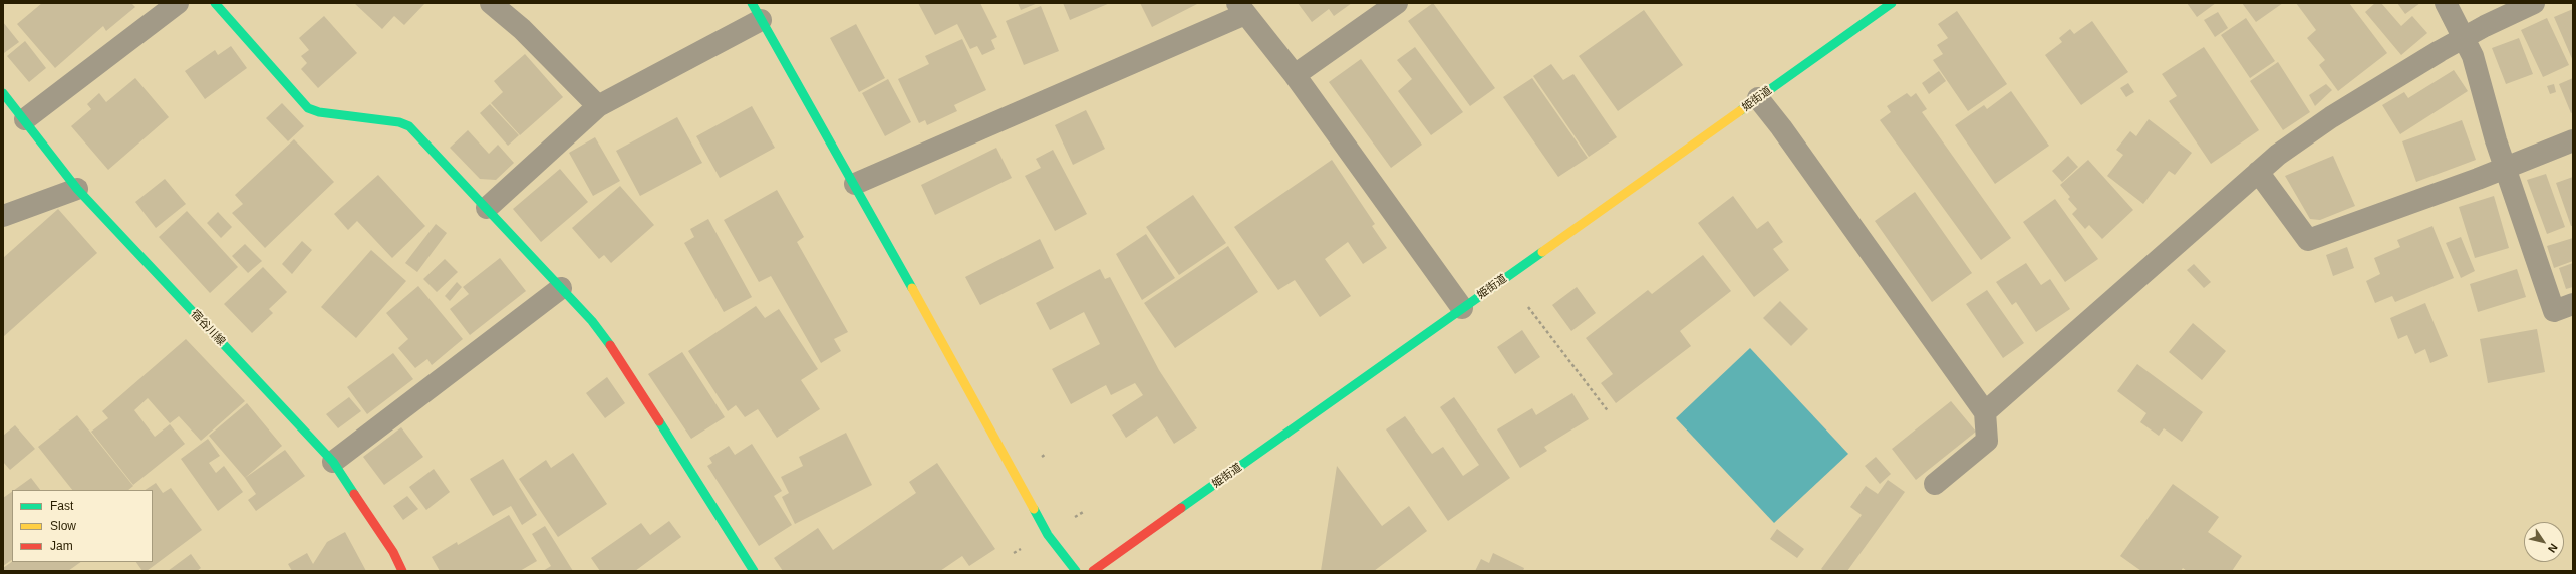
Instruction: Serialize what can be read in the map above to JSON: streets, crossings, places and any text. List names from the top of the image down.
{
  "streets": {
    "main road": ["姫街道", "宿谷川線"]
  },
  "legend": ["Fast", "Slow", "Jam"],
  "north": "bottom right"
}
